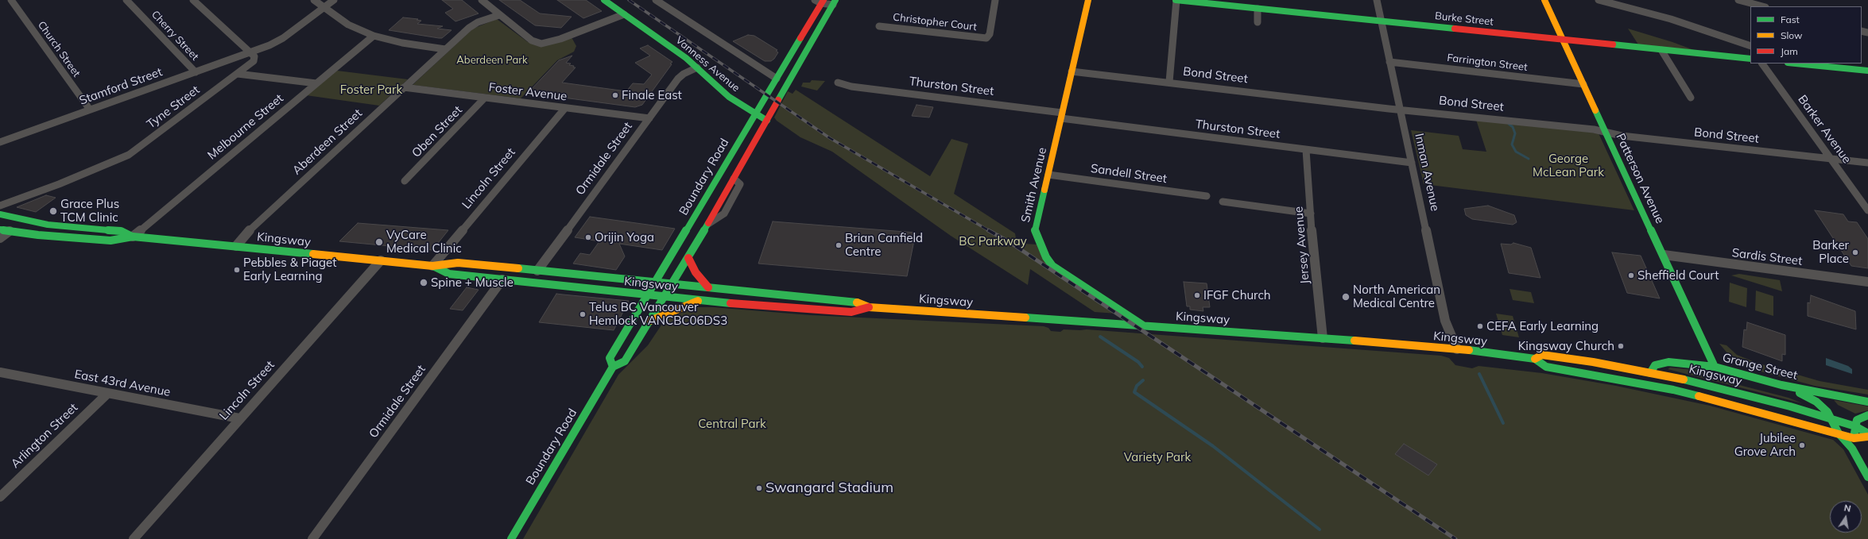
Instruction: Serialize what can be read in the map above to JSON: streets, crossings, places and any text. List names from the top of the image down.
{
  "streets": {
    "main road": [
      "Burke Street",
      "Vanness Avenue",
      "Boundary Road",
      "Patterson Avenue",
      "Smith Avenue",
      "Kingsway",
      "Grange Street"
    ],
    "street": [
      "Christopher Court",
      "Cherry Street",
      "Church Street",
      "Farrington Street",
      "Bond Street",
      "Stamford Street",
      "Thurston Street",
      "Foster Avenue",
      "Tyne Street",
      "Melbourne Street",
      "Barker Avenue",
      "Oben Street",
      "Aberdeen Street",
      "Ormidale Street",
      "Inman Avenue",
      "Sandell Street",
      "Lincoln Street",
      "Jersey Avenue",
      "Sardis Street",
      "East 43rd Avenue",
      "Arlington Street"
    ]
  },
  "crossings": [
    ["Burke Street", "Inman Avenue"],
    ["Burke Street", "Patterson Avenue"],
    ["Cherry Street", "Stamford Street"],
    ["Church Street", "Stamford Street"],
    ["Farrington Street", "Inman Avenue"],
    ["Farrington Street", "Patterson Avenue"],
    ["Vanness Avenue", "Ormidale Street"],
    ["Vanness Avenue", "Boundary Road"],
    ["Bond Street", "Barker Avenue"],
    ["Bond Street", "Inman Avenue"],
    ["Bond Street", "Patterson Avenue"],
    ["Bond Street", "Smith Avenue"],
    ["Stamford Street", "Tyne Street"],
    ["Thurston Street", "Inman Avenue"],
    ["Thurston Street", "Smith Avenue"],
    ["Thurston Street", "Jersey Avenue"],
    ["Foster Avenue", "Oben Street"],
    ["Foster Avenue", "Aberdeen Street"],
    ["Foster Avenue", "Ormidale Street"],
    ["Foster Avenue", "Lincoln Street"],
    ["Melbourne Street", "Kingsway"],
    ["Aberdeen Street", "Kingsway"],
    ["Ormidale Street", "Kingsway"],
    ["Inman Avenue", "Kingsway"],
    ["Sandell Street", "Smith Avenue"],
    ["Boundary Road", "Kingsway"],
    ["Lincoln Street", "Kingsway"],
    ["Lincoln Street", "East 43rd Avenue"],
    ["Patterson Avenue", "Sardis Street"],
    ["Patterson Avenue", "Grange Street"],
    ["Smith Avenue", "Kingsway"],
    ["Kingsway", "Jersey Avenue"],
    ["Kingsway", "Grange Street"],
    ["East 43rd Avenue", "Arlington Street"]
  ],
  "parks": [
    "Aberdeen Park",
    "Foster Park",
    "George McLean Park",
    "BC Parkway",
    "Central Park",
    "Variety Park"
  ],
  "places": [
    "Finale East",
    "Grace Plus TCM Clinic",
    "Orijin Yoga",
    "VyCare Medical Clinic",
    "Brian Canfield Centre",
    "Barker Place",
    "Pebbles & Piaget Early Learning",
    "Sheffield Court",
    "Spine + Muscle",
    "IFGF Church",
    "North American Medical Centre",
    "Telus BC Vancouver Hemlock VANCBC06DS3",
    "CEFA Early Learning",
    "Kingsway Church",
    "Jubilee Grove Arch",
    "Swangard Stadium"
  ],
  "legend": ["Fast", "Slow", "Jam"],
  "north": "top"
}
